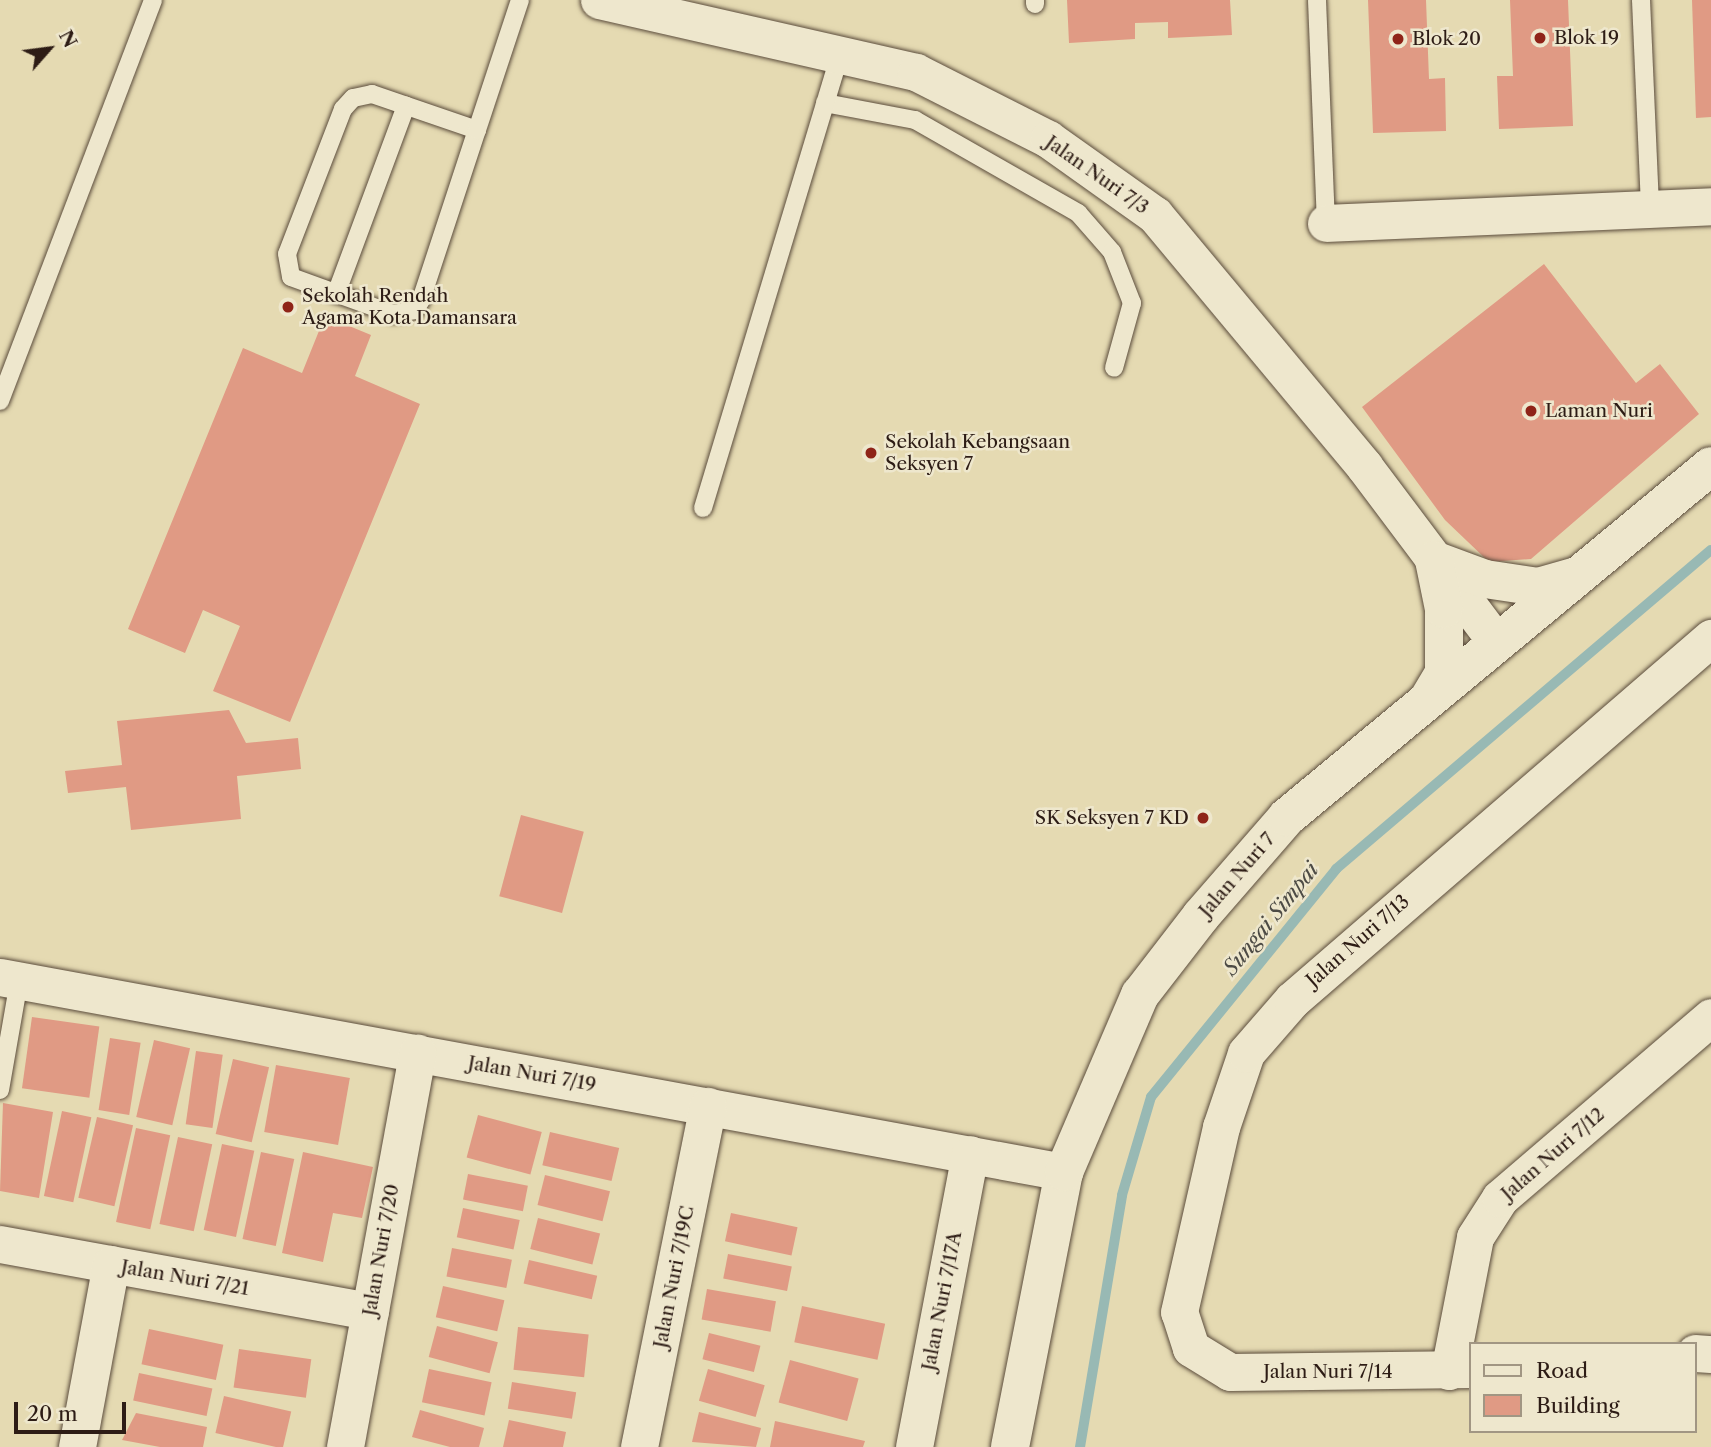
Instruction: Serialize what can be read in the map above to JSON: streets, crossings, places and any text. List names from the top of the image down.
{
  "streets": {
    "street": [
      "Jalan Nuri 7/3",
      "Jalan Nuri 7",
      "Jalan Nuri 7/13",
      "Jalan Nuri 7/19",
      "Jalan Nuri 7/12",
      "Jalan Nuri 7/20",
      "Jalan Nuri 7/19C",
      "Jalan Nuri 7/21",
      "Jalan Nuri 7/17A",
      "Jalan Nuri 7/14"
    ]
  },
  "crossings": [
    ["Jalan Nuri 7/3", "Jalan Nuri 7"],
    ["Jalan Nuri 7", "Jalan Nuri 7/19"],
    ["Jalan Nuri 7/13", "Jalan Nuri 7/14"],
    ["Jalan Nuri 7/19", "Jalan Nuri 7/20"],
    ["Jalan Nuri 7/19", "Jalan Nuri 7/19C"],
    ["Jalan Nuri 7/19", "Jalan Nuri 7/17A"],
    ["Jalan Nuri 7/12", "Jalan Nuri 7/14"],
    ["Jalan Nuri 7/20", "Jalan Nuri 7/21"]
  ],
  "water": ["Sungai Simpai"],
  "places": [
    "Blok 19",
    "Blok 20",
    "Sekolah Rendah Agama Kota Damansara",
    "Laman Nuri",
    "Sekolah Kebangsaan Seksyen 7",
    "SK Seksyen 7 KD"
  ],
  "legend": ["Road", "Building"],
  "scale_bar": "20 m",
  "north": "top right"
}
